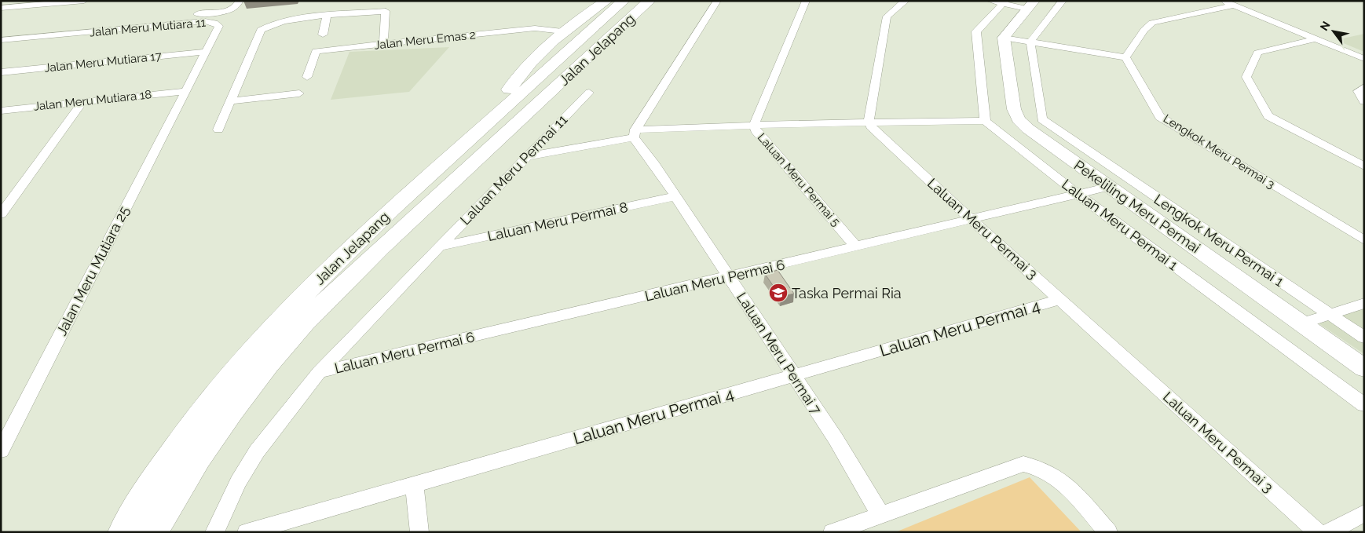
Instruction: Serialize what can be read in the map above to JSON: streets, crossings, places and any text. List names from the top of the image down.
{
  "streets": {
    "main road": ["Jalan Jelapang"],
    "street": [
      "Jalan Meru Mutiara 11",
      "Jalan Meru Emas 2",
      "Jalan Meru Mutiara 17",
      "Jalan Meru Mutiara 18",
      "Lengkok Meru Permai 3",
      "Laluan Meru Permai 11",
      "Laluan Meru Permai 5",
      "Pekeliling Meru Permai",
      "Laluan Meru Permai 8",
      "Laluan Meru Permai 1",
      "Laluan Meru Permai 3",
      "Lengkok Meru Permai 1",
      "Jalan Meru Mutiara 25",
      "Laluan Meru Permai 6",
      "Laluan Meru Permai 4",
      "Laluan Meru Permai 7"
    ]
  },
  "crossings": [
    ["Jalan Meru Mutiara 11", "Jalan Meru Mutiara 17"],
    ["Jalan Meru Mutiara 11", "Jalan Meru Mutiara 18"],
    ["Jalan Meru Mutiara 11", "Jalan Meru Mutiara 25"],
    ["Jalan Meru Mutiara 18", "Jalan Meru Mutiara 25"],
    ["Laluan Meru Permai 11", "Laluan Meru Permai 8"],
    ["Laluan Meru Permai 11", "Laluan Meru Permai 6"],
    ["Laluan Meru Permai 5", "Laluan Meru Permai 6"],
    ["Pekeliling Meru Permai", "Laluan Meru Permai 6"],
    ["Laluan Meru Permai 8", "Laluan Meru Permai 7"],
    ["Laluan Meru Permai 1", "Laluan Meru Permai 6"],
    ["Laluan Meru Permai 3", "Laluan Meru Permai 6"],
    ["Laluan Meru Permai 3", "Laluan Meru Permai 4"],
    ["Laluan Meru Permai 6", "Laluan Meru Permai 7"],
    ["Laluan Meru Permai 4", "Laluan Meru Permai 7"]
  ],
  "places": {
    "school or university": ["Taska Permai Ria"]
  },
  "north": "top left"
}
